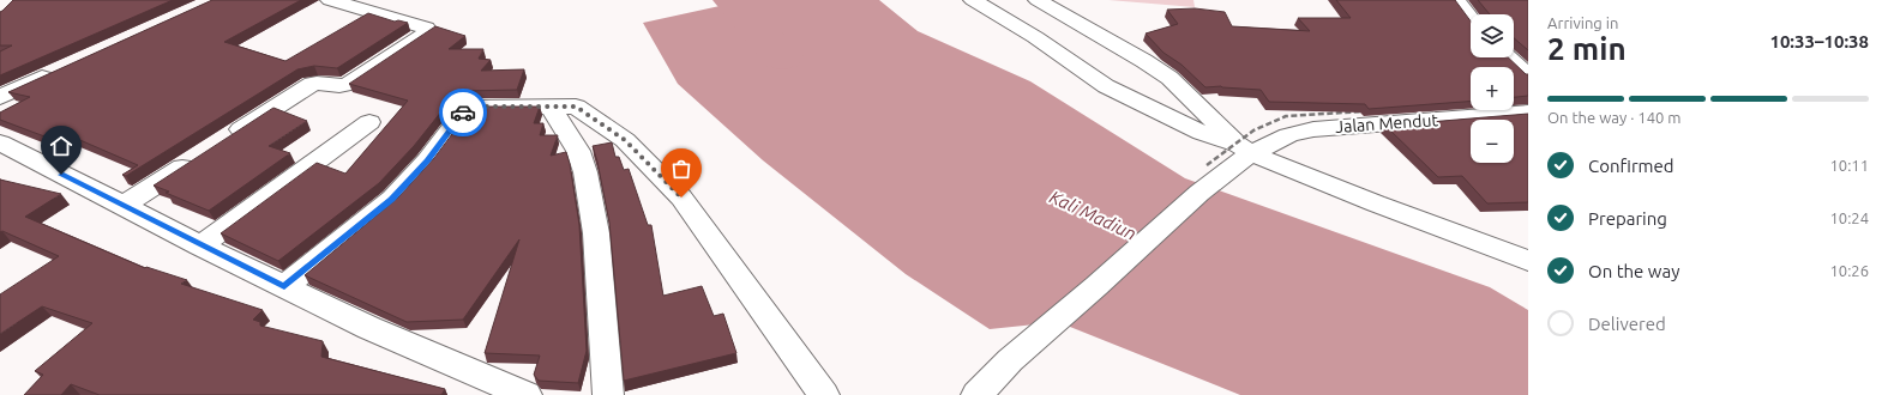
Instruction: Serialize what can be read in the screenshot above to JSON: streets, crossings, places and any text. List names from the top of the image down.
{
  "streets": {
    "street": ["Jalan Mendut"]
  },
  "water": ["Kali Madiun"],
  "page": {
    "heading": ["2 min", "Arriving in", "10:33–10:38"],
    "map_buttons": ["+", "−"],
    "bar": "On the way · 140 m",
    "list": [
      ["Confirmed", "10:11"],
      ["Preparing", "10:24"],
      ["On the way", "10:26"],
      "Delivered"
    ]
  }
}
